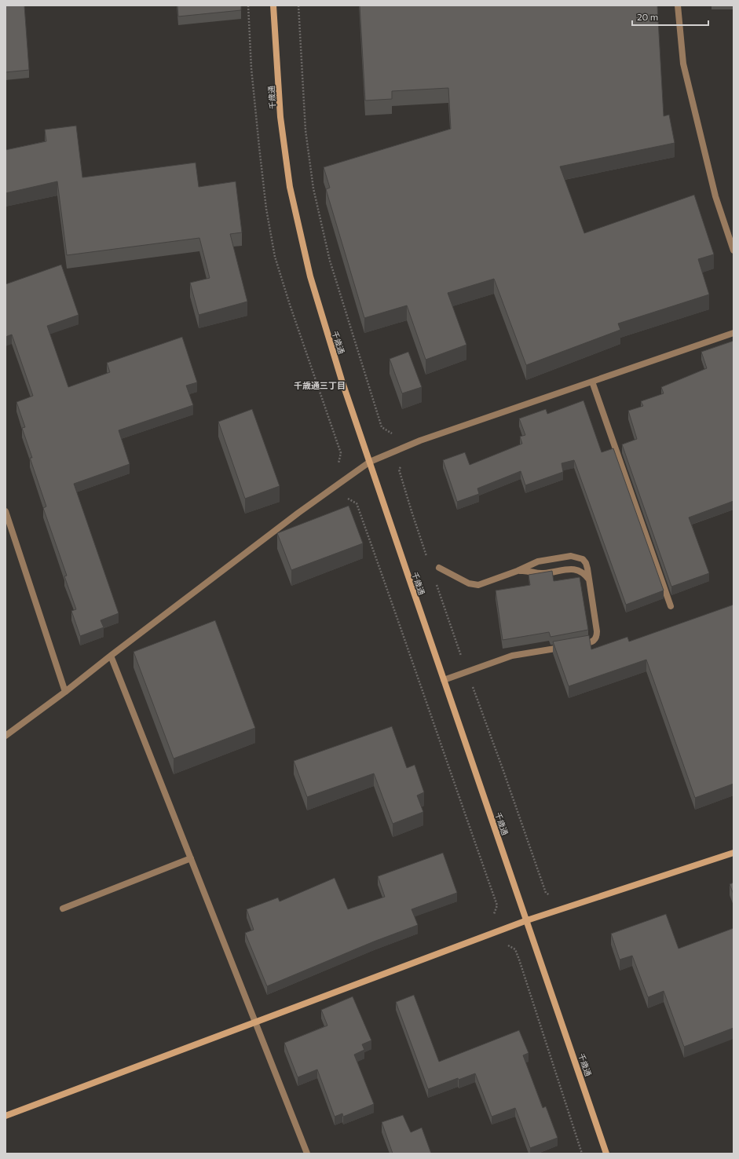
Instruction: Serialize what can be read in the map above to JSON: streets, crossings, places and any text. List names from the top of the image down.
{
  "streets": {
    "street": ["千歳通"]
  },
  "districts": ["千歳通三丁目"],
  "scale_bar": "20 m"
}
